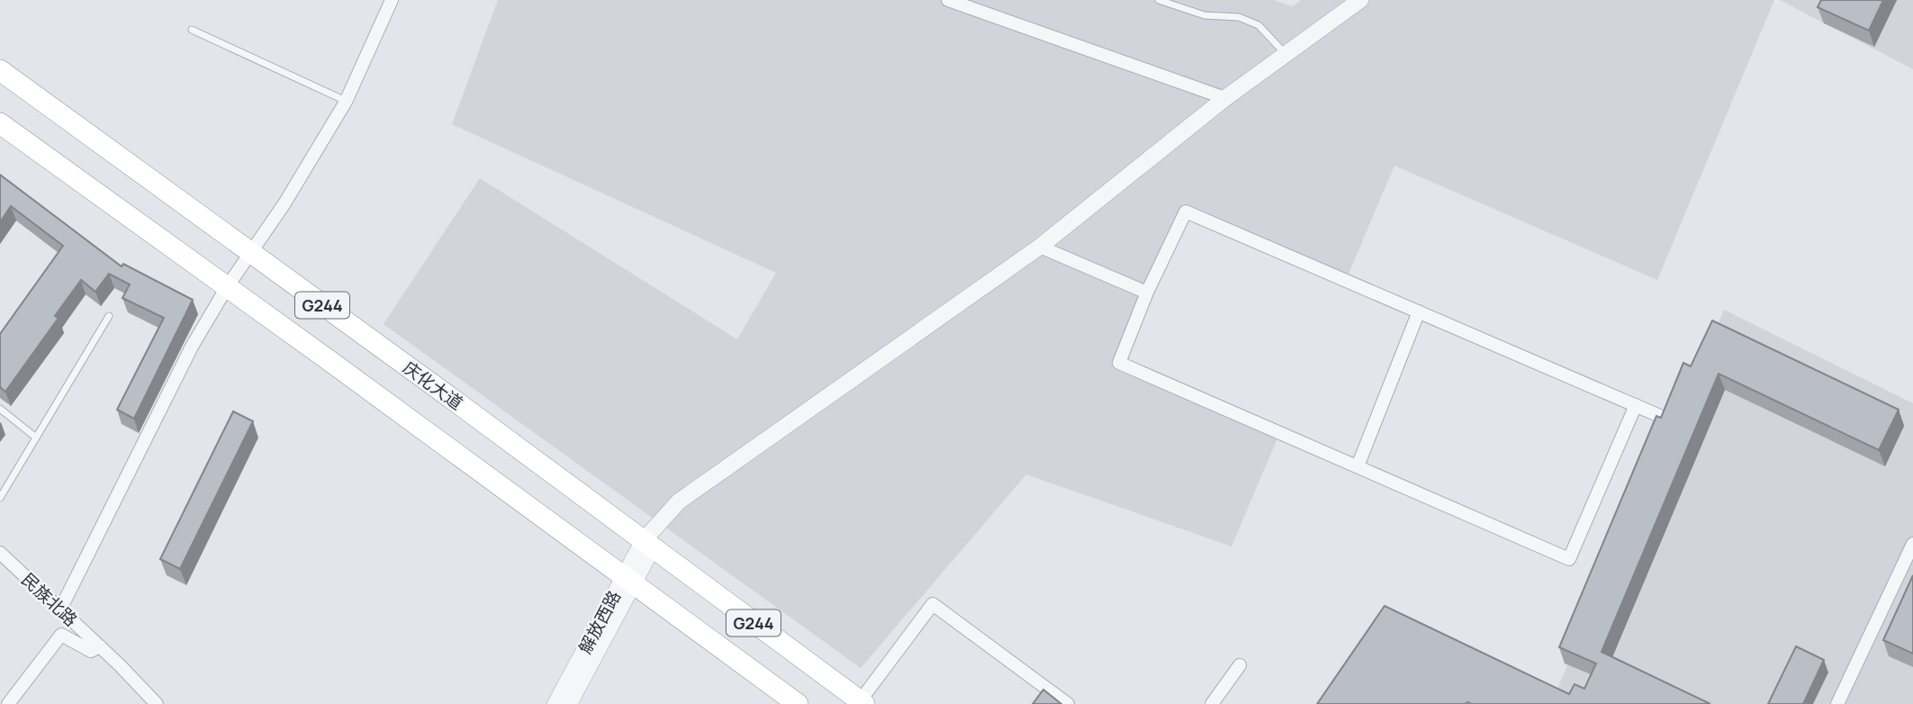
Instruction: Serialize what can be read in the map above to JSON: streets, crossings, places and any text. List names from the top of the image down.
{
  "streets": {
    "highway": ["G244", "庆化大道"],
    "street": ["民族北路", "解放西路"]
  },
  "crossings": [
    ["G244", "解放西路"],
    ["庆化大道", "解放西路"]
  ]
}
